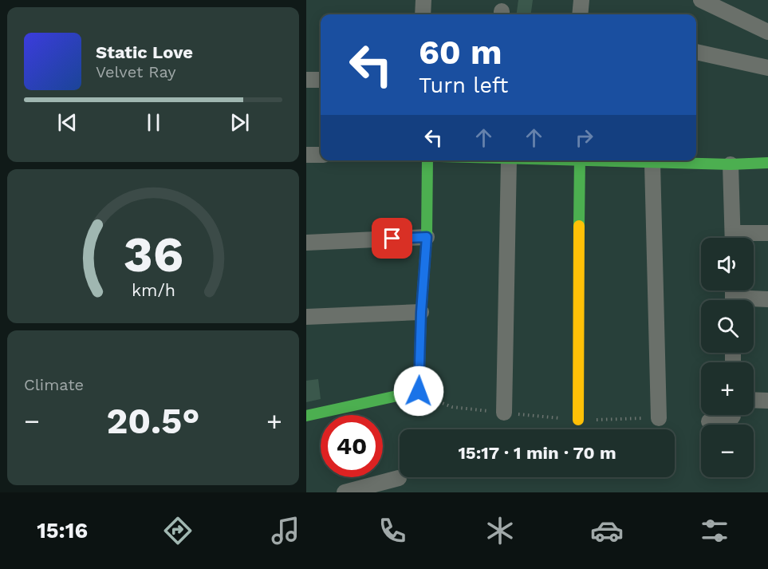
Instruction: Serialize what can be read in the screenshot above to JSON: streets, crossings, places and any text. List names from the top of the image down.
{
  "page": {
    "turn": ["60 m", "Turn left"],
    "song": ["Static Love", "Velvet Ray"],
    "map_buttons": ["+", "−"],
    "tile": "Climate",
    "heat": ["−", "20.5°", "+"],
    "limit": "40",
    "trip": "15:17 · 1 min · 70 m",
    "tabs": "15:16",
    "gauge": ["36", "km/h"]
  }
}
